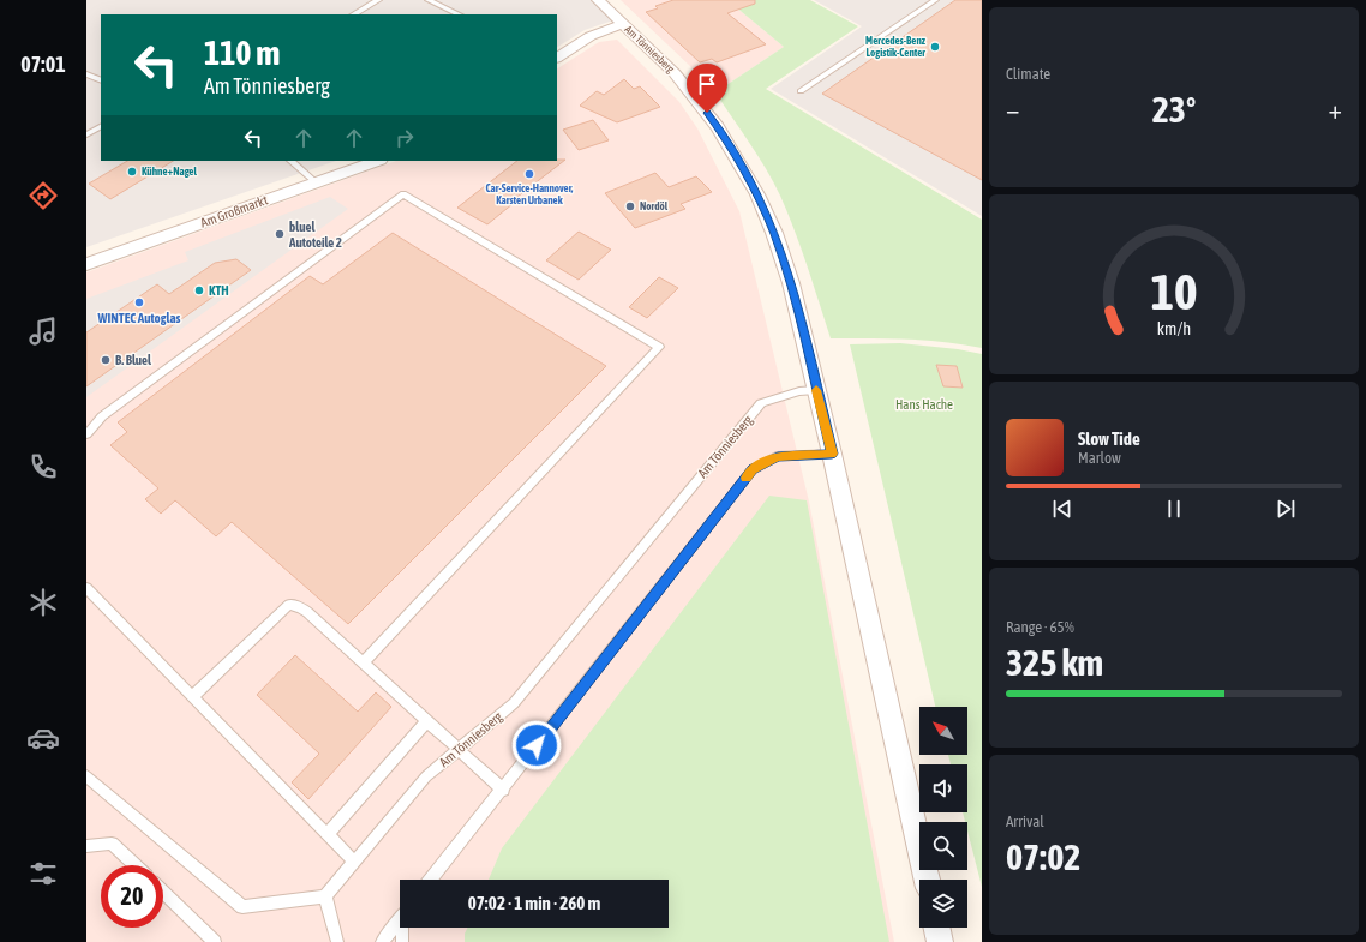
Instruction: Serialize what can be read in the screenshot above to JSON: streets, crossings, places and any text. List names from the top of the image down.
{
  "streets": {
    "street": ["Am Tönniesberg", "Am Großmarkt"]
  },
  "parks": ["Hans Hache"],
  "places": [
    "Mercedes-Benz Logistik-Center",
    "Kühne+Nagel",
    "Car-Service-Hannover, Karsten Urbanek",
    "Nordöl",
    "bluel Autoteile 2",
    "KTH",
    "WINTEC Autoglas",
    "B. Bluel"
  ],
  "north": "top left",
  "page": {
    "tabs": "07:01",
    "tile": [
      "Climate",
      ["Range · 65%", "325 km"],
      ["Arrival", "07:02"]
    ],
    "turn": ["110 m", "Am Tönniesberg"],
    "heat": ["−", "23°", "+"],
    "song": ["Slow Tide", "Marlow"],
    "limit": "20",
    "trip": "07:02 · 1 min · 260 m",
    "gauge": ["10", "km/h"]
  }
}
